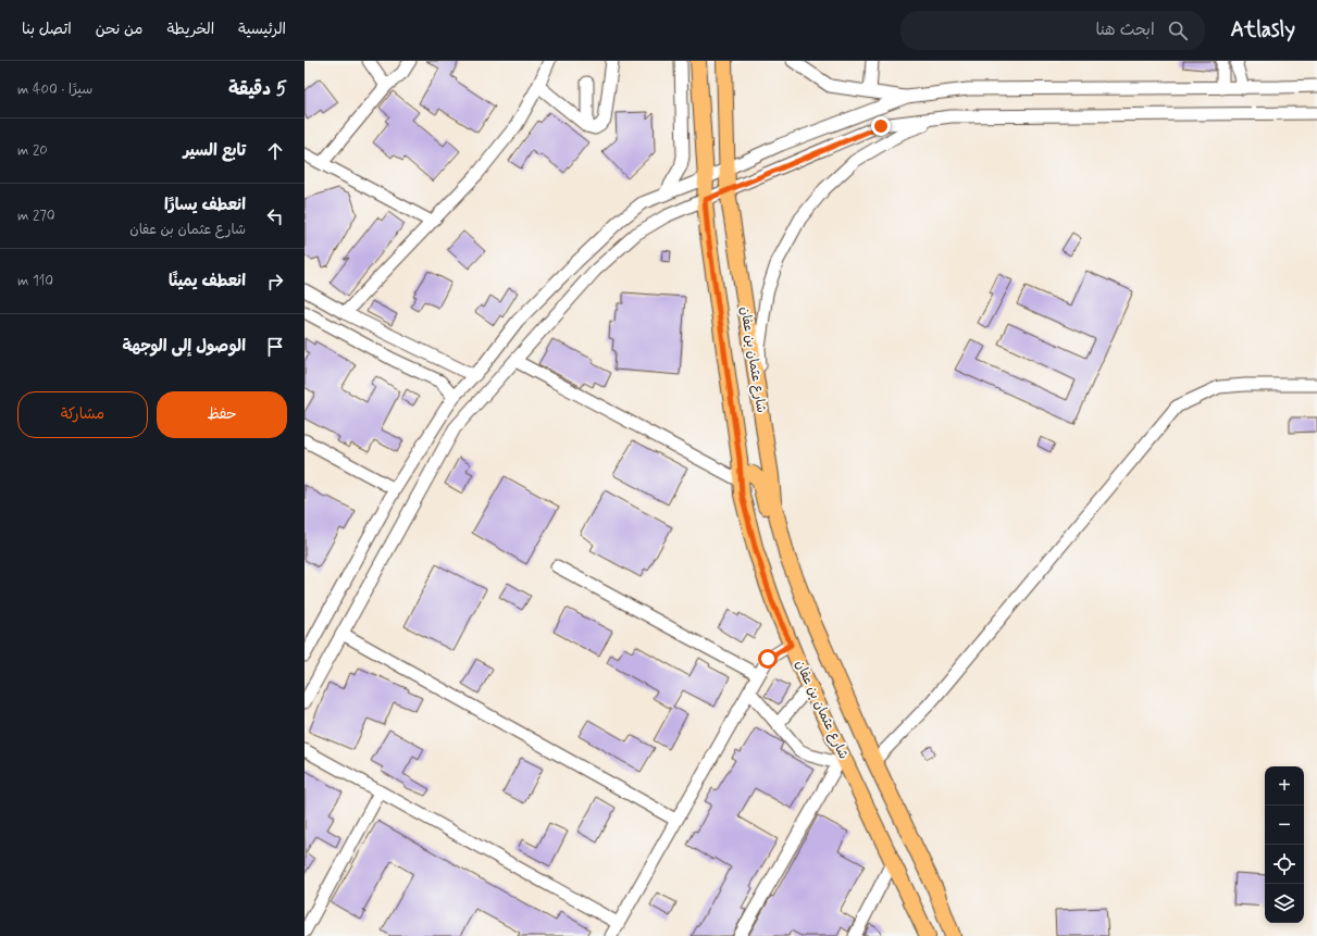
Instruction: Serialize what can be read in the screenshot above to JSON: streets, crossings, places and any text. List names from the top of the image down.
{
  "streets": {
    "main road": ["شارع عثمان بن عفان"]
  },
  "page": {
    "header": "Atlasly",
    "search": "ابحث هنا",
    "nav": [
      "الرئيسية",
      "الخريطة",
      "من نحن",
      "اتصل بنا"
    ],
    "heading": ["5 دقيقة", "سيرًا · 400 m"],
    "list": [
      ["تابع السير", "20 m"],
      ["انعطف يسارًا", "شارع عثمان بن عفان", "270 m"],
      ["انعطف يمينًا", "110 m"],
      "الوصول إلى الوجهة"
    ],
    "buttons": ["حفظ", "مشاركة"],
    "map_buttons": ["+", "−"]
  }
}
